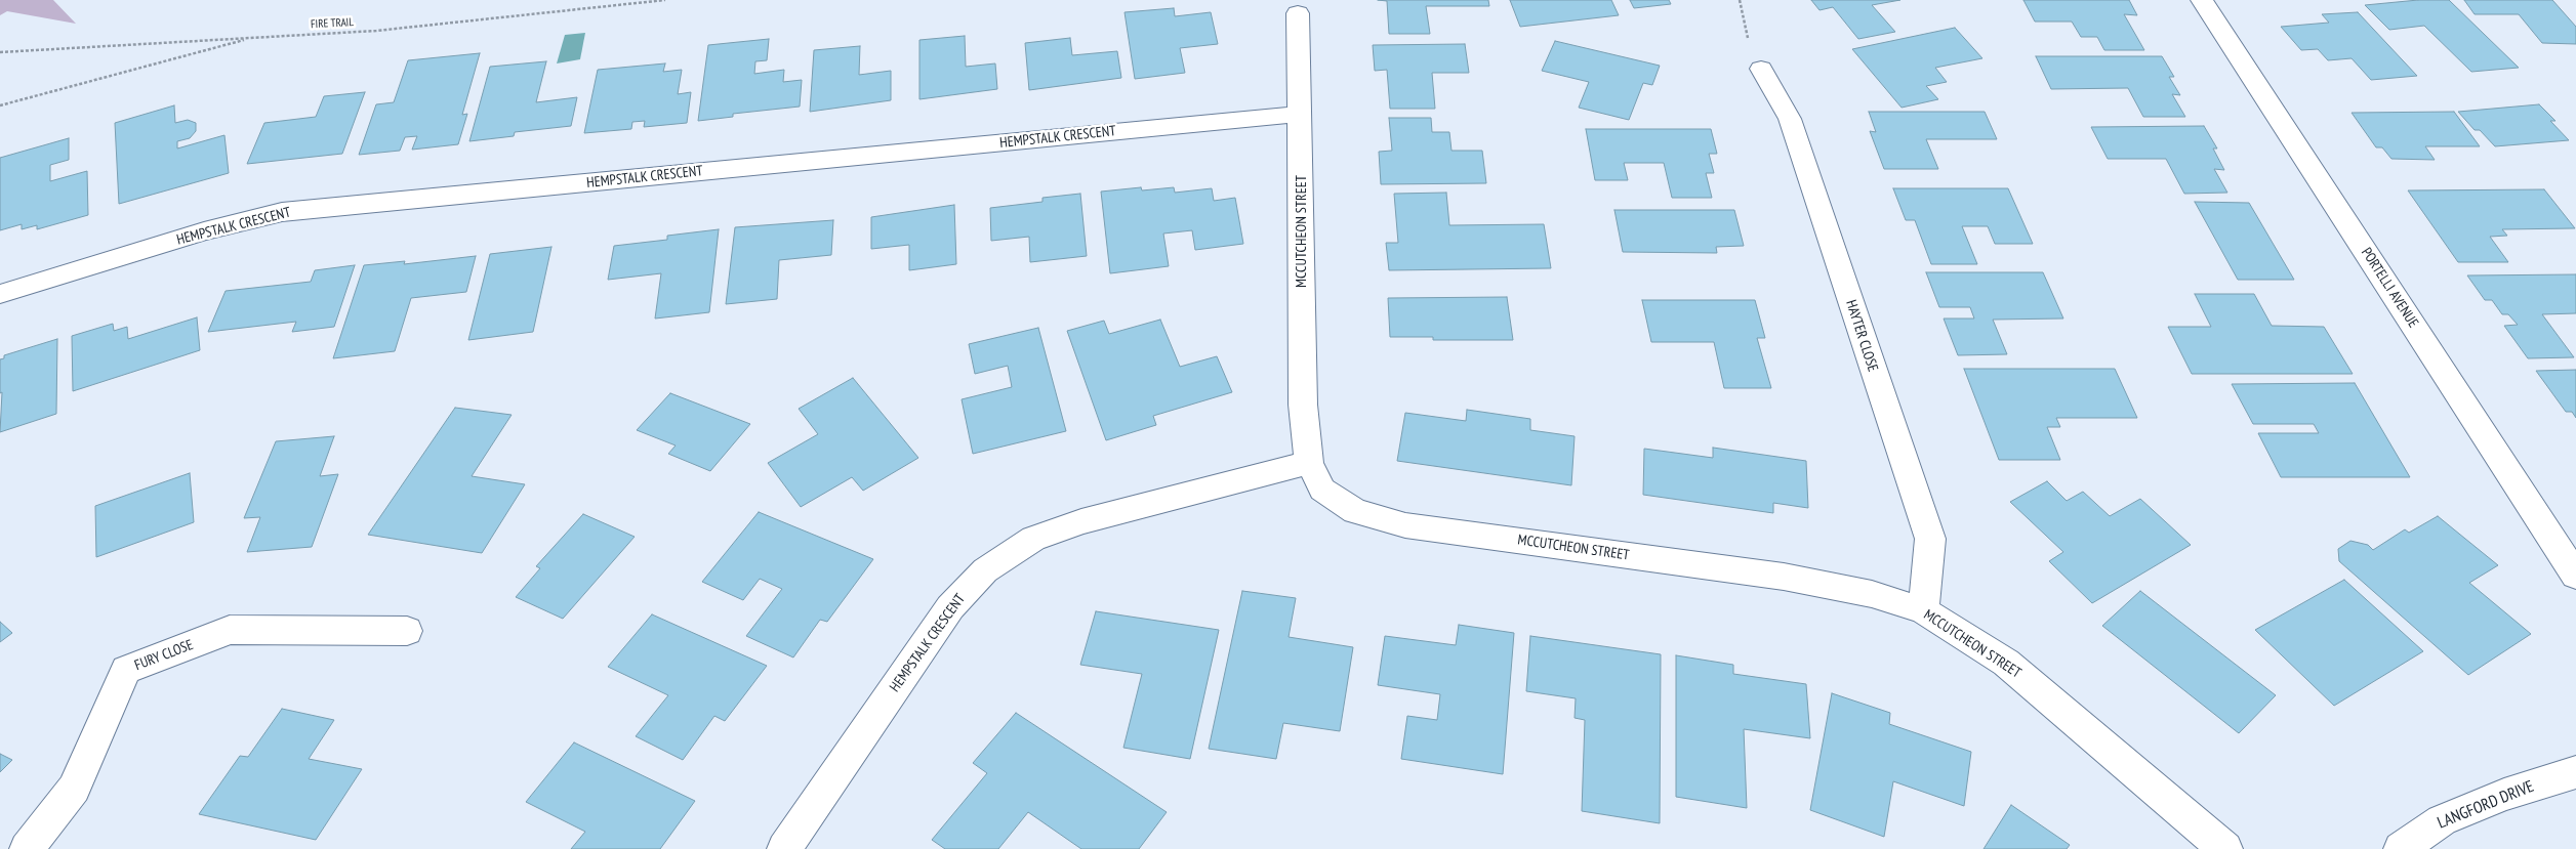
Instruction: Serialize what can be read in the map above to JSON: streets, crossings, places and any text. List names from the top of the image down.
{
  "streets": {
    "street": [
      "HEMPSTALK CRESCENT",
      "MCCUTCHEON STREET",
      "PORTELLI AVENUE",
      "HAYTER CLOSE",
      "FURY CLOSE",
      "LANGFORD DRIVE"
    ],
    "path": ["FIRE TRAIL"]
  },
  "crossings": [
    ["HEMPSTALK CRESCENT", "MCCUTCHEON STREET"],
    ["MCCUTCHEON STREET", "HAYTER CLOSE"]
  ]
}
